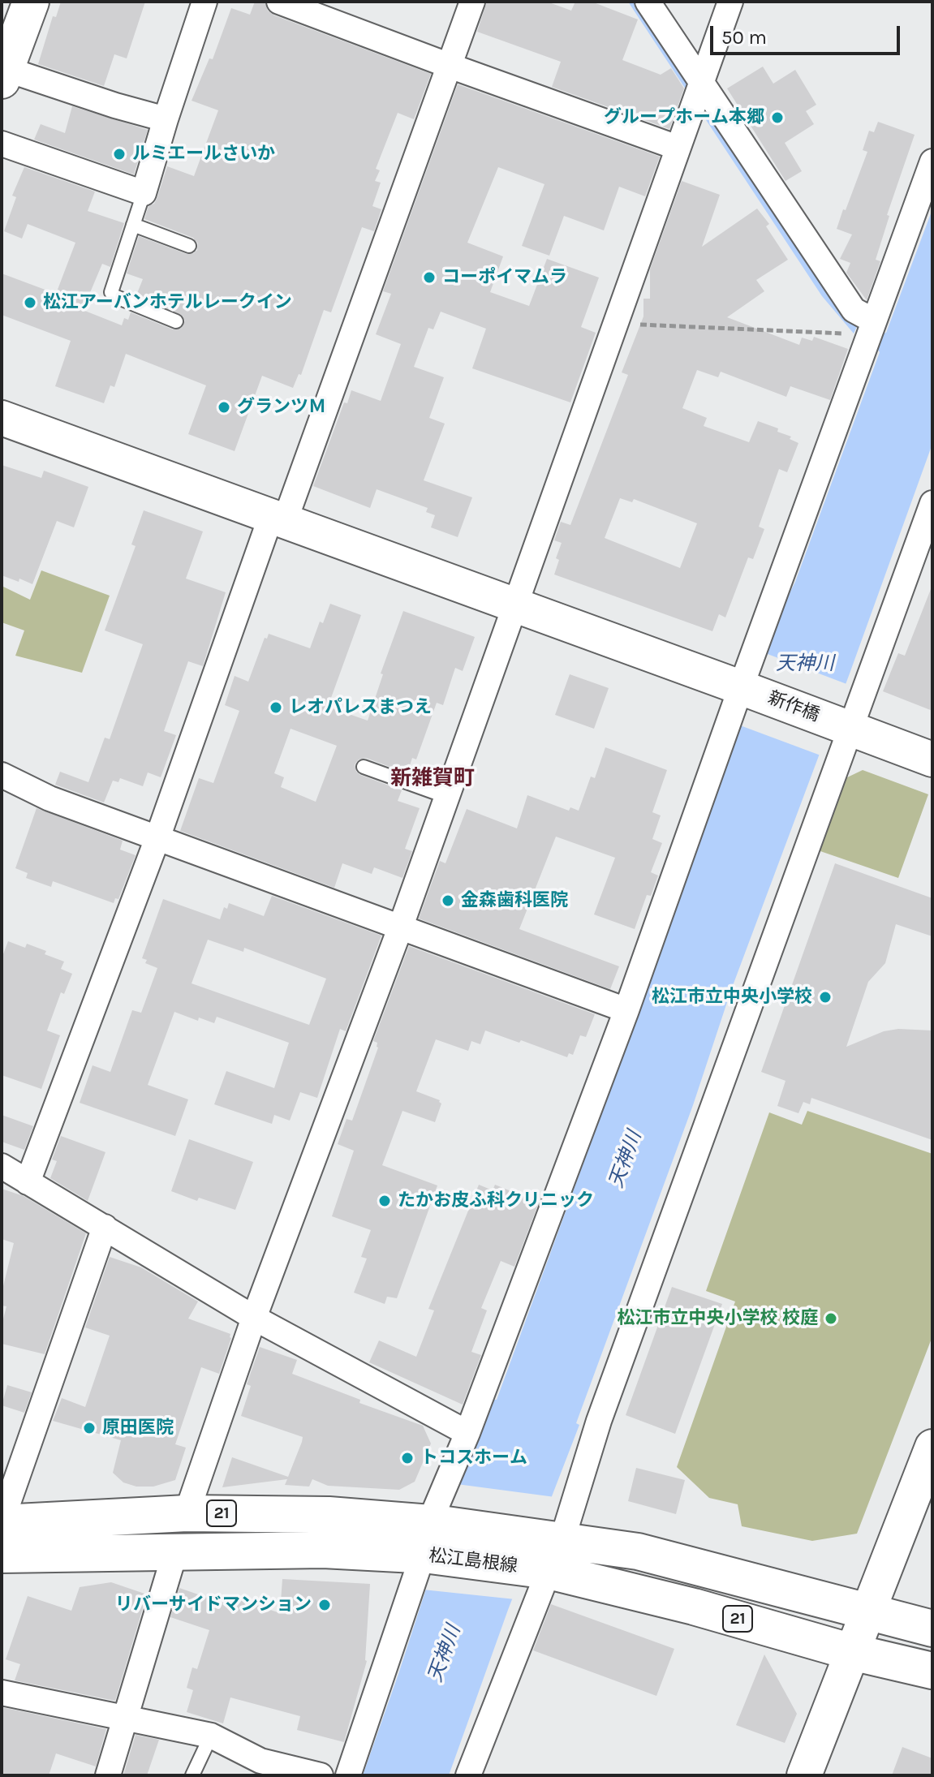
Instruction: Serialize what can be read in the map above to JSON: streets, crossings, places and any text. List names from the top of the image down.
{
  "streets": {
    "main road": ["21", "松江島根線"],
    "street": ["新作橋"]
  },
  "districts": ["新雑賀町"],
  "water": ["天神川"],
  "places": [
    "グループホーム本郷",
    "ルミエールさいか",
    "コーポイマムラ",
    "松江アーバンホテルレークイン",
    "グランツＭ",
    "レオパレスまつえ",
    "金森歯科医院",
    "松江市立中央小学校",
    "たかお皮ふ科クリニック",
    "松江市立中央小学校 校庭",
    "原田医院",
    "トコスホーム",
    "リバーサイドマンション"
  ],
  "scale_bar": "50 m"
}
